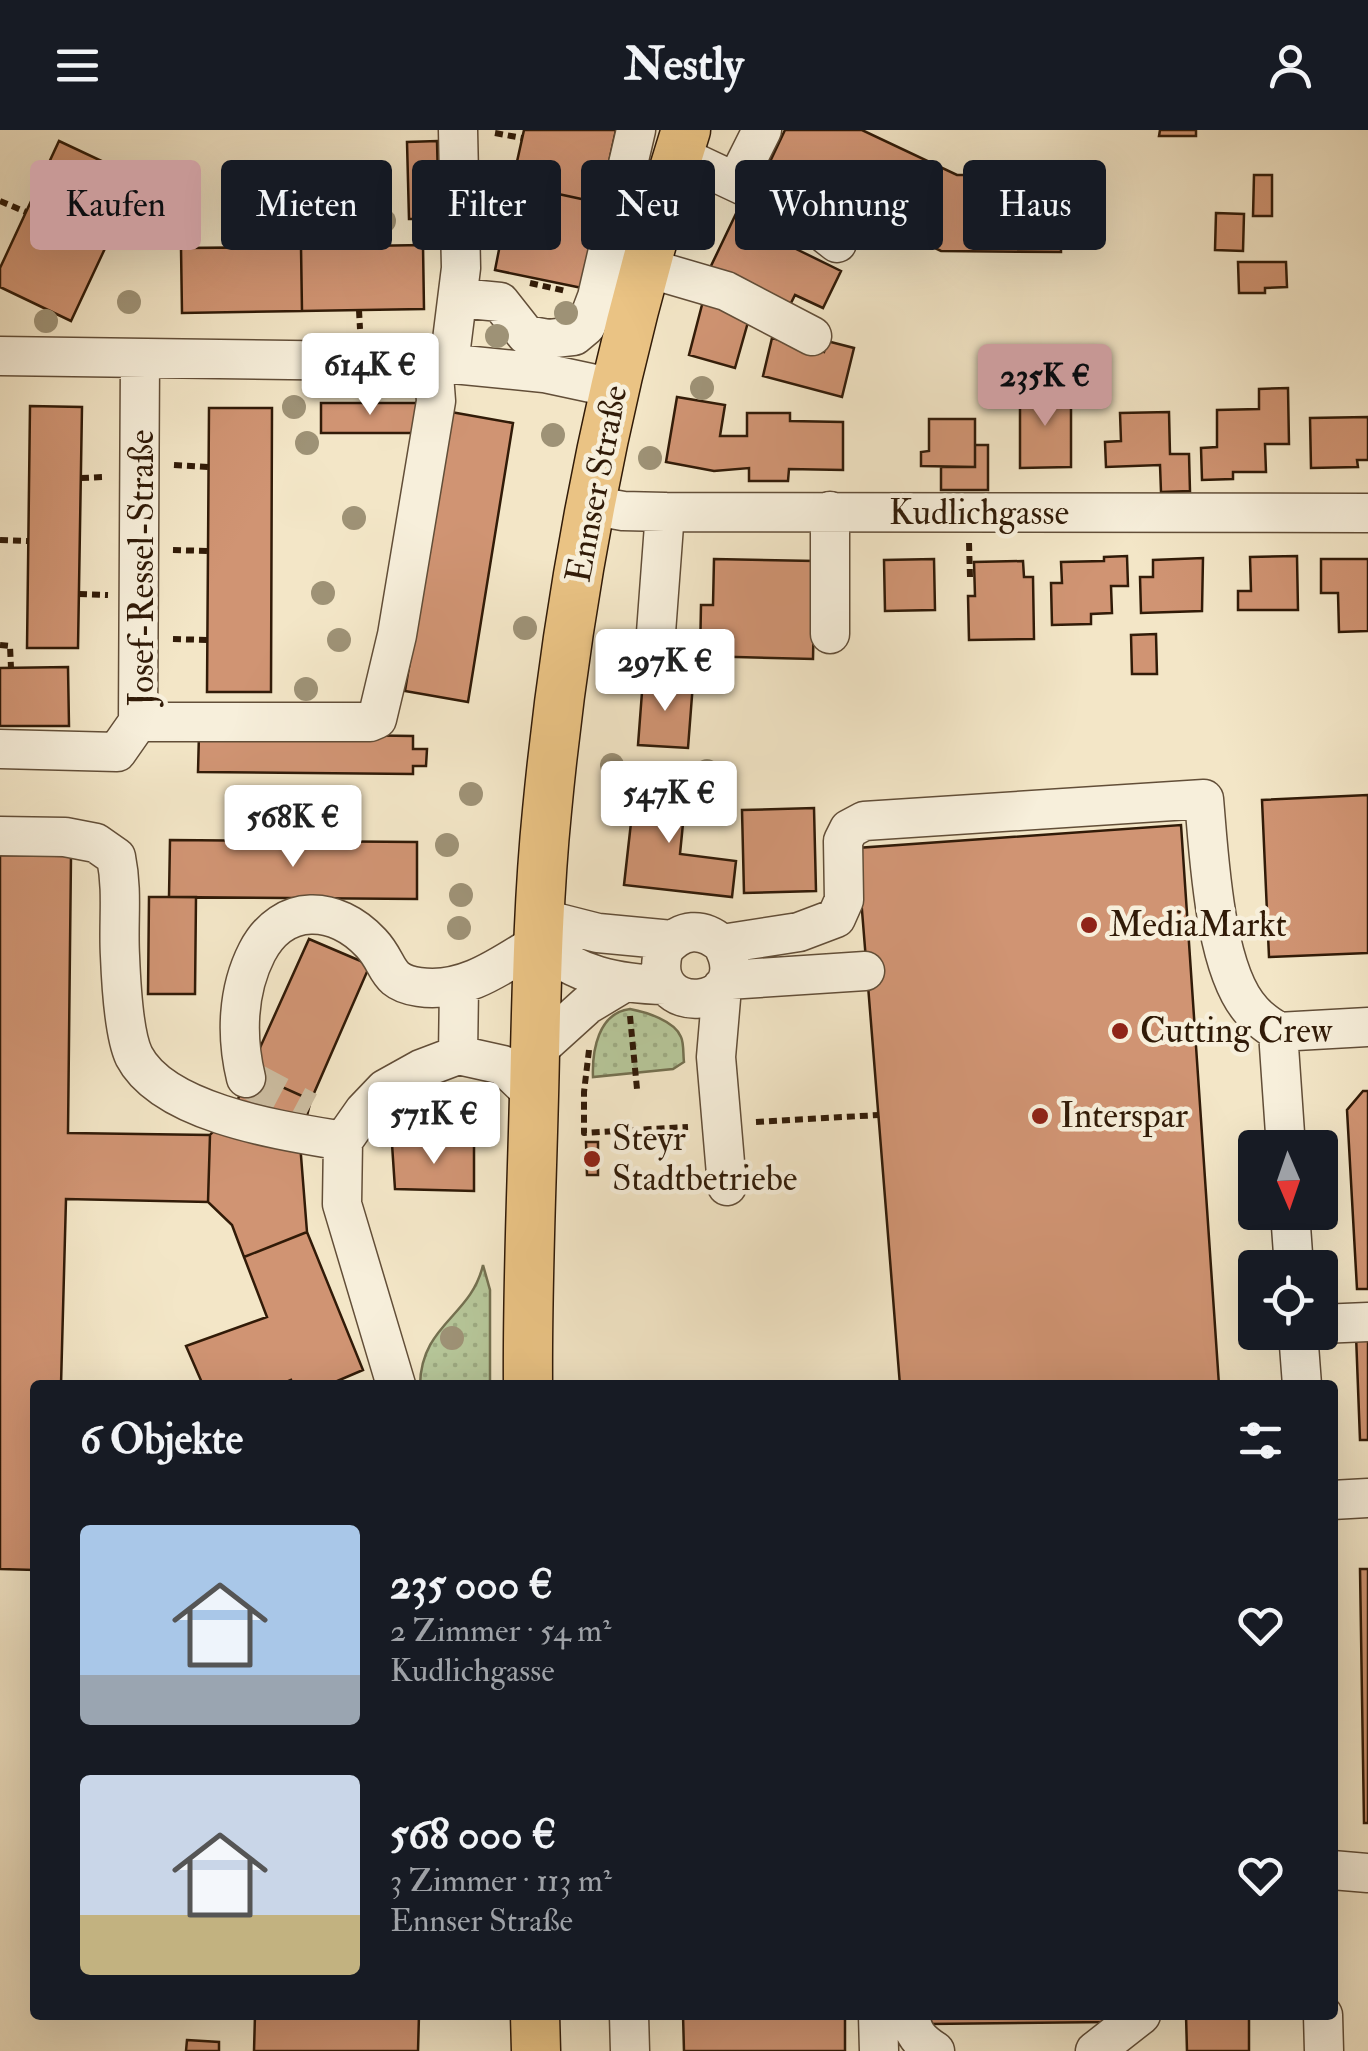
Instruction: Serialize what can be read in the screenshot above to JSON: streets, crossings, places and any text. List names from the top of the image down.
{
  "streets": {
    "main road": ["Ennser Straße"],
    "street": ["Kudlichgasse", "Josef-Ressel-Straße"]
  },
  "crossings": [
    ["Ennser Straße", "Kudlichgasse"]
  ],
  "places": [
    "MediaMarkt",
    "Cutting Crew",
    "Interspar",
    "Steyr Stadtbetriebe"
  ],
  "north": "bottom",
  "page": {
    "header": "Nestly",
    "chip": [
      "Kaufen",
      "Mieten",
      "Filter",
      "Neu",
      "Wohnung",
      "Haus"
    ],
    "price": [
      "614K €",
      "235K €",
      "297K €",
      "547K €",
      "568K €",
      "571K €"
    ],
    "heading": "6 Objekte",
    "list": [
      {
        "name": "235 000 €",
        "note": "2 Zimmer · 54 m² · Kudlichgasse"
      },
      {
        "name": "568 000 €",
        "note": "3 Zimmer · 113 m² · Ennser Straße"
      }
    ]
  }
}
